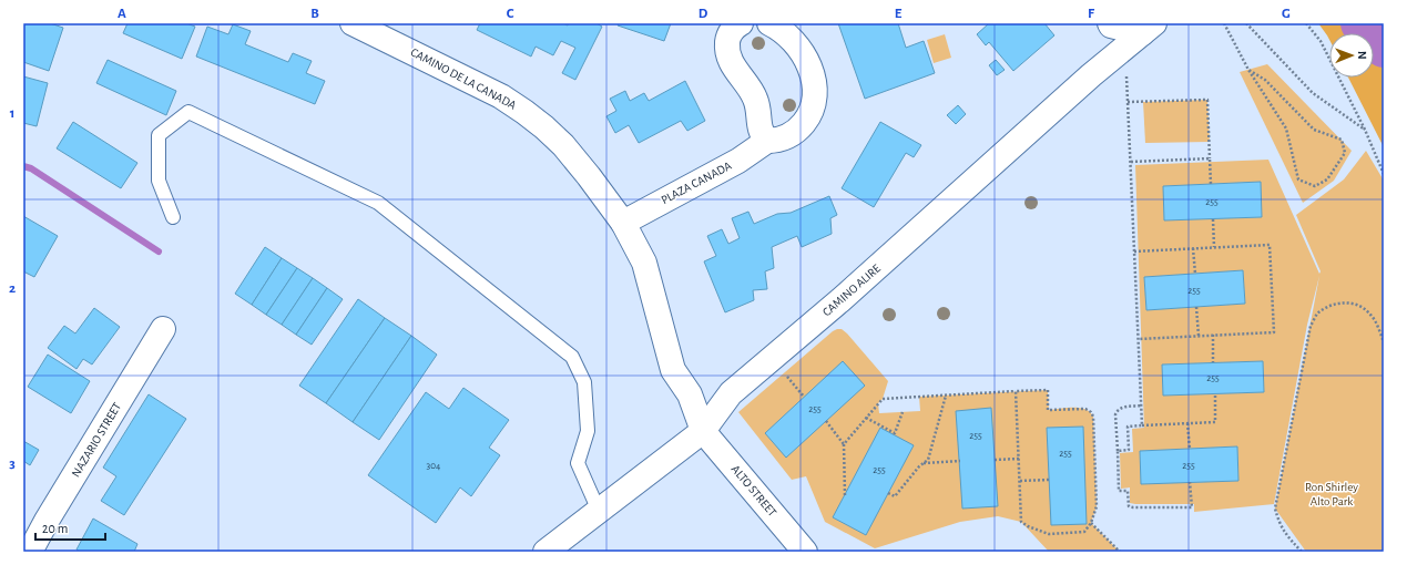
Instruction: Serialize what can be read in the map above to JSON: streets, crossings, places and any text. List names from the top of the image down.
{
  "streets": {
    "street": [
      "CAMINO DE LA CANADA",
      "PLAZA CANADA",
      "CAMINO ALIRE",
      "NAZARIO STREET",
      "ALTO STREET"
    ]
  },
  "crossings": [
    ["CAMINO DE LA CANADA", "PLAZA CANADA"],
    ["CAMINO DE LA CANADA", "CAMINO ALIRE"],
    ["CAMINO DE LA CANADA", "ALTO STREET"],
    ["CAMINO ALIRE", "ALTO STREET"]
  ],
  "parks": ["Ron Shirley Alto Park"],
  "house_numbers": [
    "255",
    "255",
    "255",
    "255",
    "255",
    "255",
    "304",
    "255",
    "255"
  ],
  "scale_bar": "20 m",
  "north": "right",
  "grid": {
    "columns": [
      "A",
      "B",
      "C",
      "D",
      "E",
      "F",
      "G"
    ],
    "rows": ["1", "2", "3"]
  }
}
